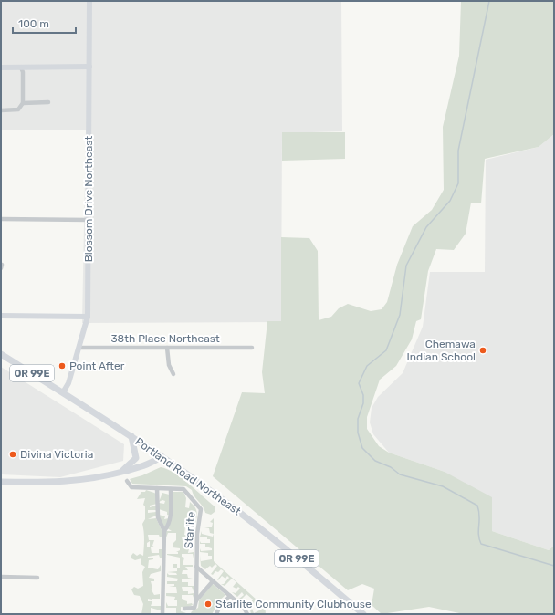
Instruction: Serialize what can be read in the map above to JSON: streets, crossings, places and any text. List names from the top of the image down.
{
  "streets": {
    "main road": ["OR 99E", "Portland Road Northeast"],
    "street": ["Blossom Drive Northeast", "38th Place Northeast", "Starlite"]
  },
  "crossings": [
    ["Blossom Drive Northeast", "38th Place Northeast"],
    ["Blossom Drive Northeast", "Portland Road Northeast"]
  ],
  "places": [
    "Chemawa Indian School",
    "Point After",
    "Divina Victoria",
    "Starlite Community Clubhouse"
  ],
  "scale_bar": "100 m"
}
